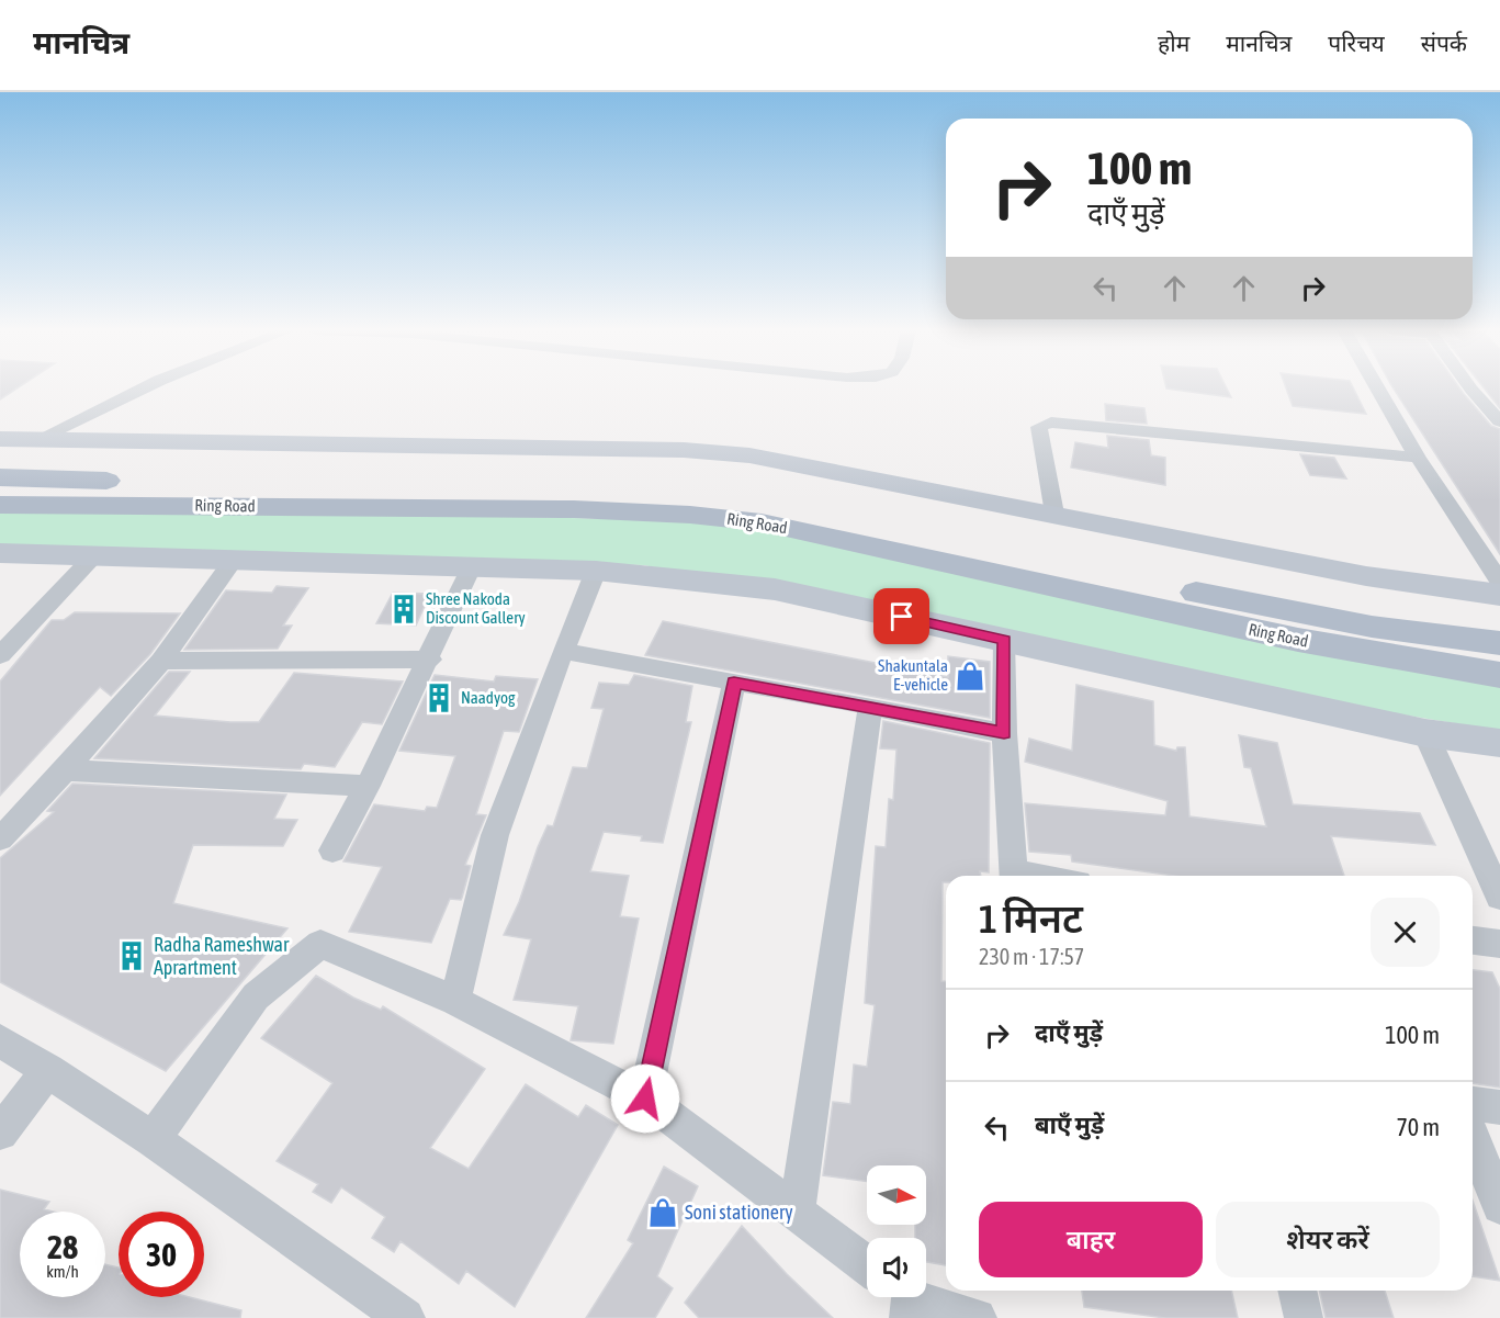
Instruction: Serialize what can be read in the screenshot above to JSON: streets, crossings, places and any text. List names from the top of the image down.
{
  "streets": {
    "main road": ["Ring Road"]
  },
  "places": {
    "building": ["Shree Nakoda Discount Gallery", "Naadyog", "Radha Rameshwar Aprartment"],
    "shop": ["Shakuntala E-vehicle", "Soni stationery"]
  },
  "north": "right",
  "page": {
    "header": "मानचित्र",
    "nav": [
      "होम",
      "मानचित्र",
      "परिचय",
      "संपर्क"
    ],
    "turn": ["100 m", "दाएँ मुड़ें"],
    "heading": ["1 मिनट", "230 m · 17:57"],
    "list": [
      {
        "name": "दाएँ मुड़ें",
        "value": "100 m"
      },
      {
        "name": "बाएँ मुड़ें",
        "value": "70 m"
      }
    ],
    "buttons": ["बाहर", "शेयर करें"],
    "speed": "28 km/h",
    "limit": "30"
  }
}
